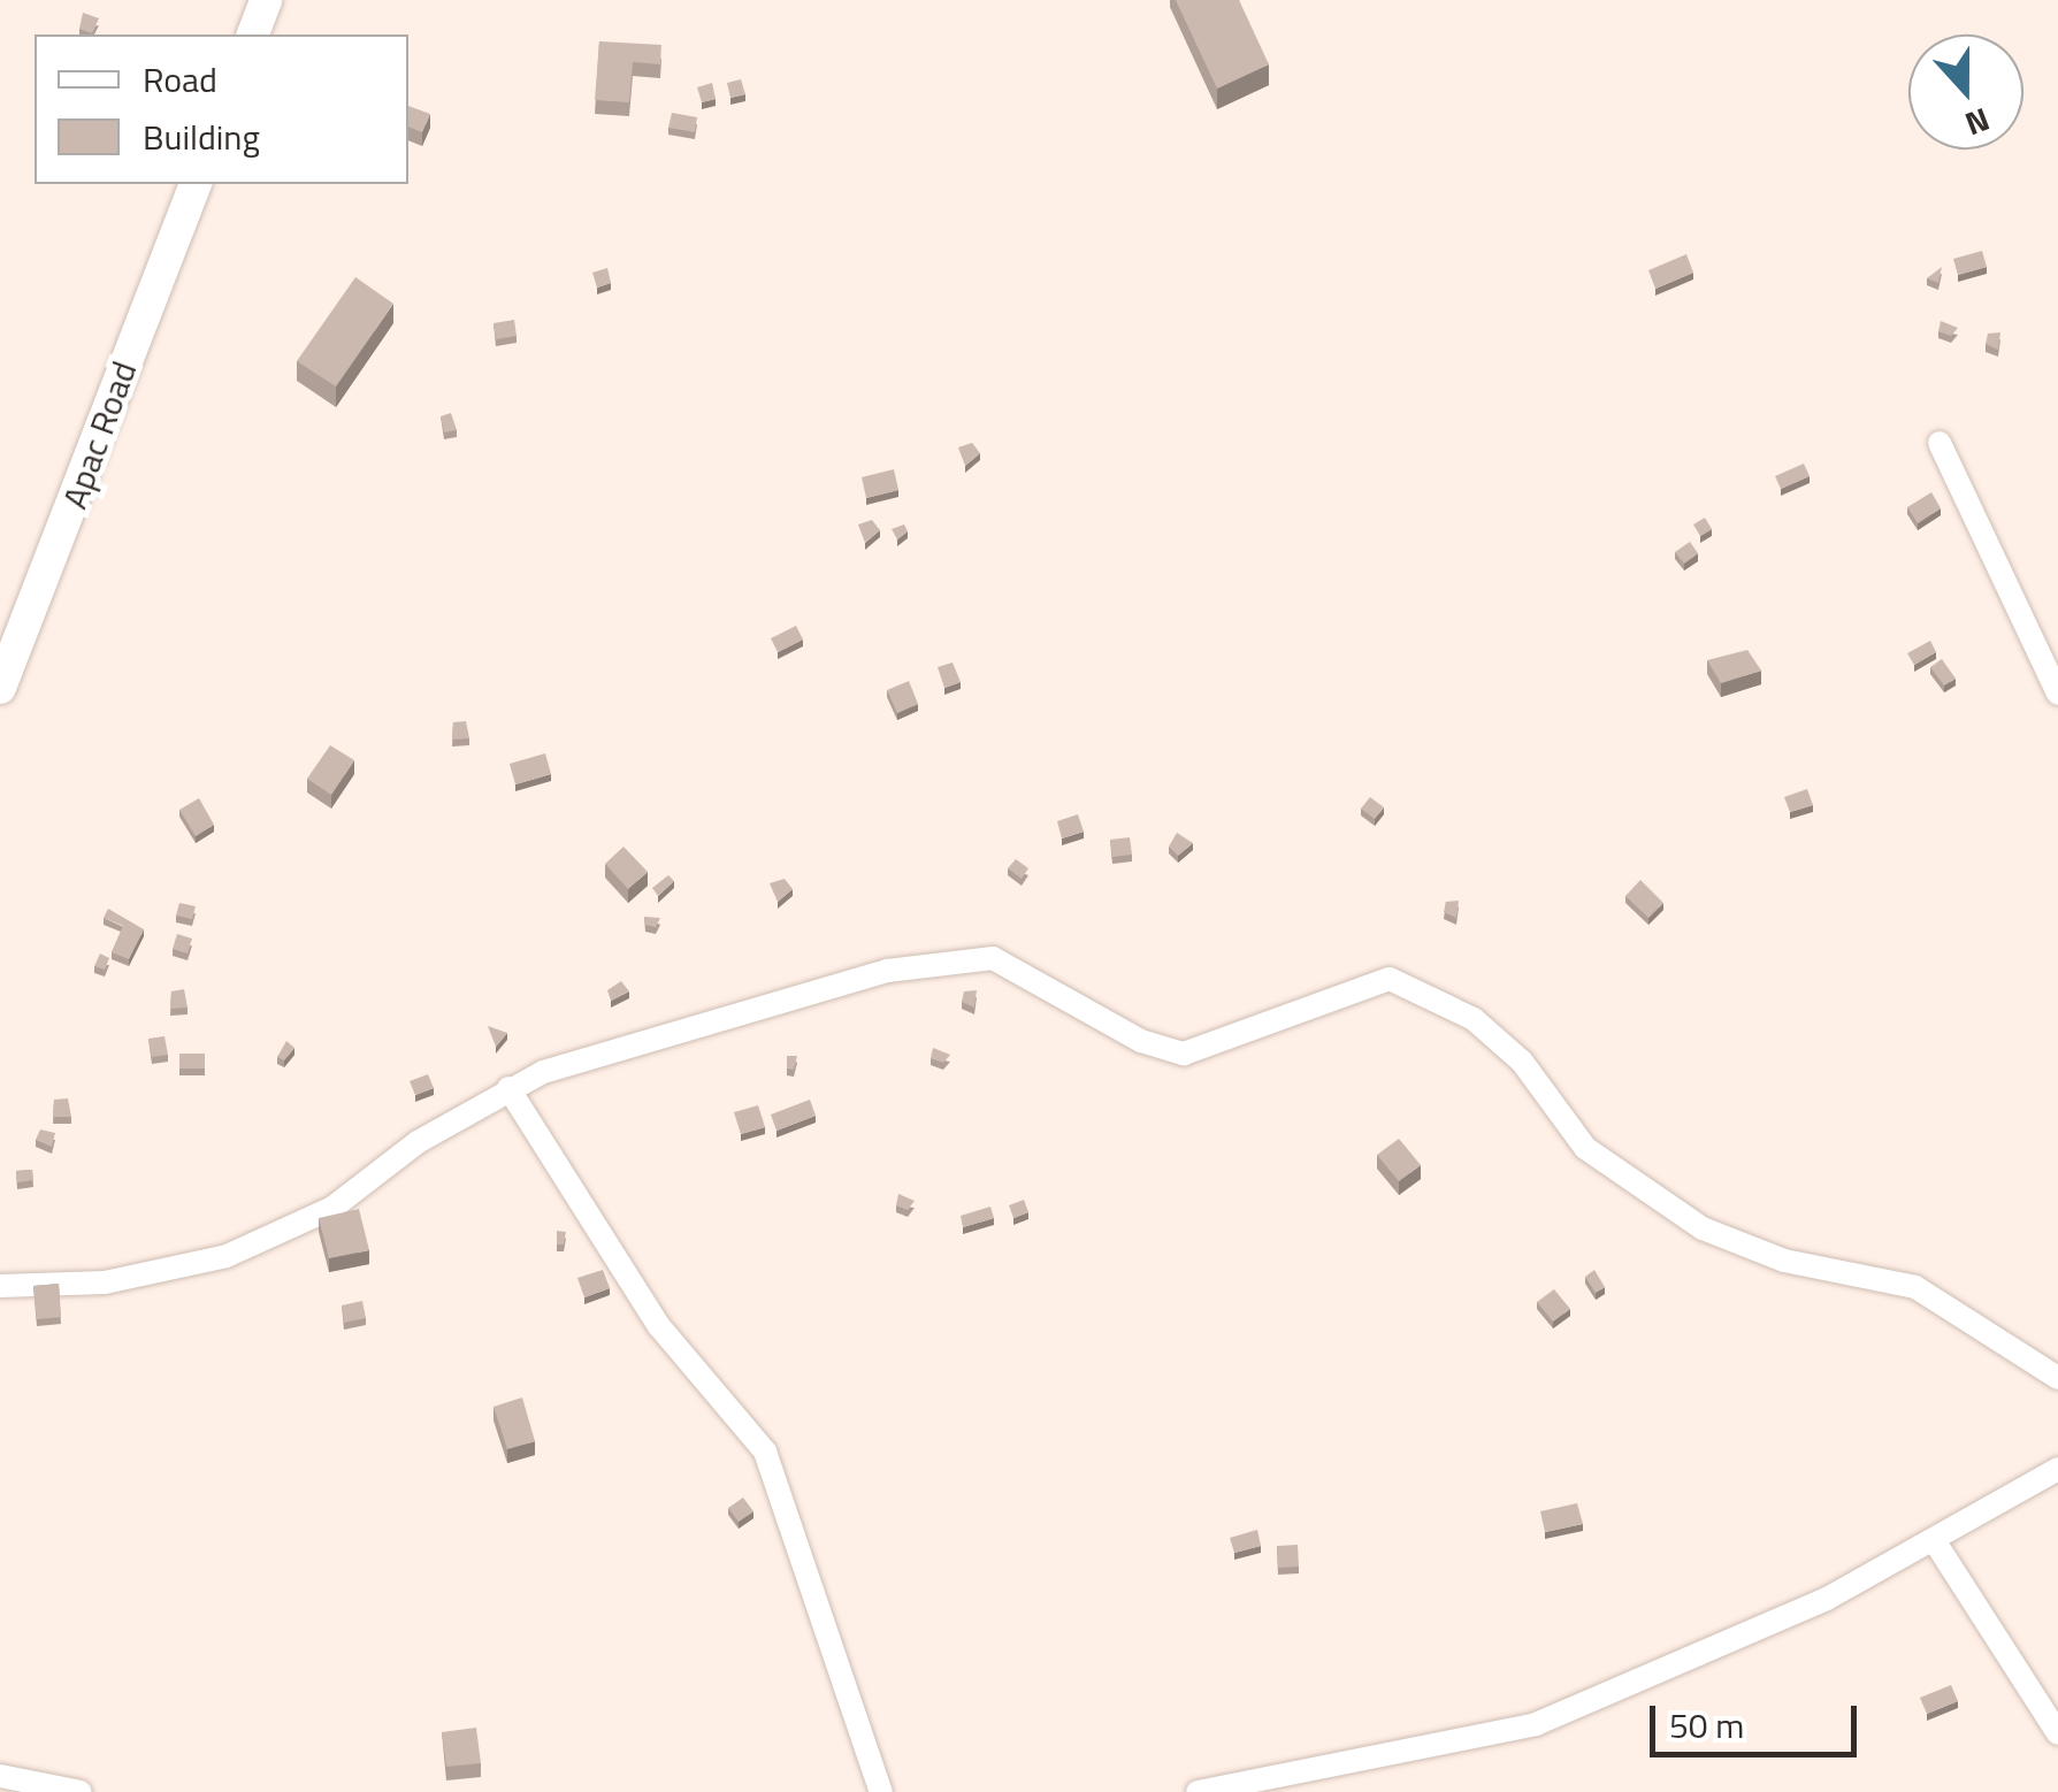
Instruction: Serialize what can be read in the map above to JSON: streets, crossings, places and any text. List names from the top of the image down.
{
  "streets": {
    "main road": ["Apac Road"]
  },
  "legend": ["Road", "Building"],
  "scale_bar": "50 m",
  "north": "bottom"
}
